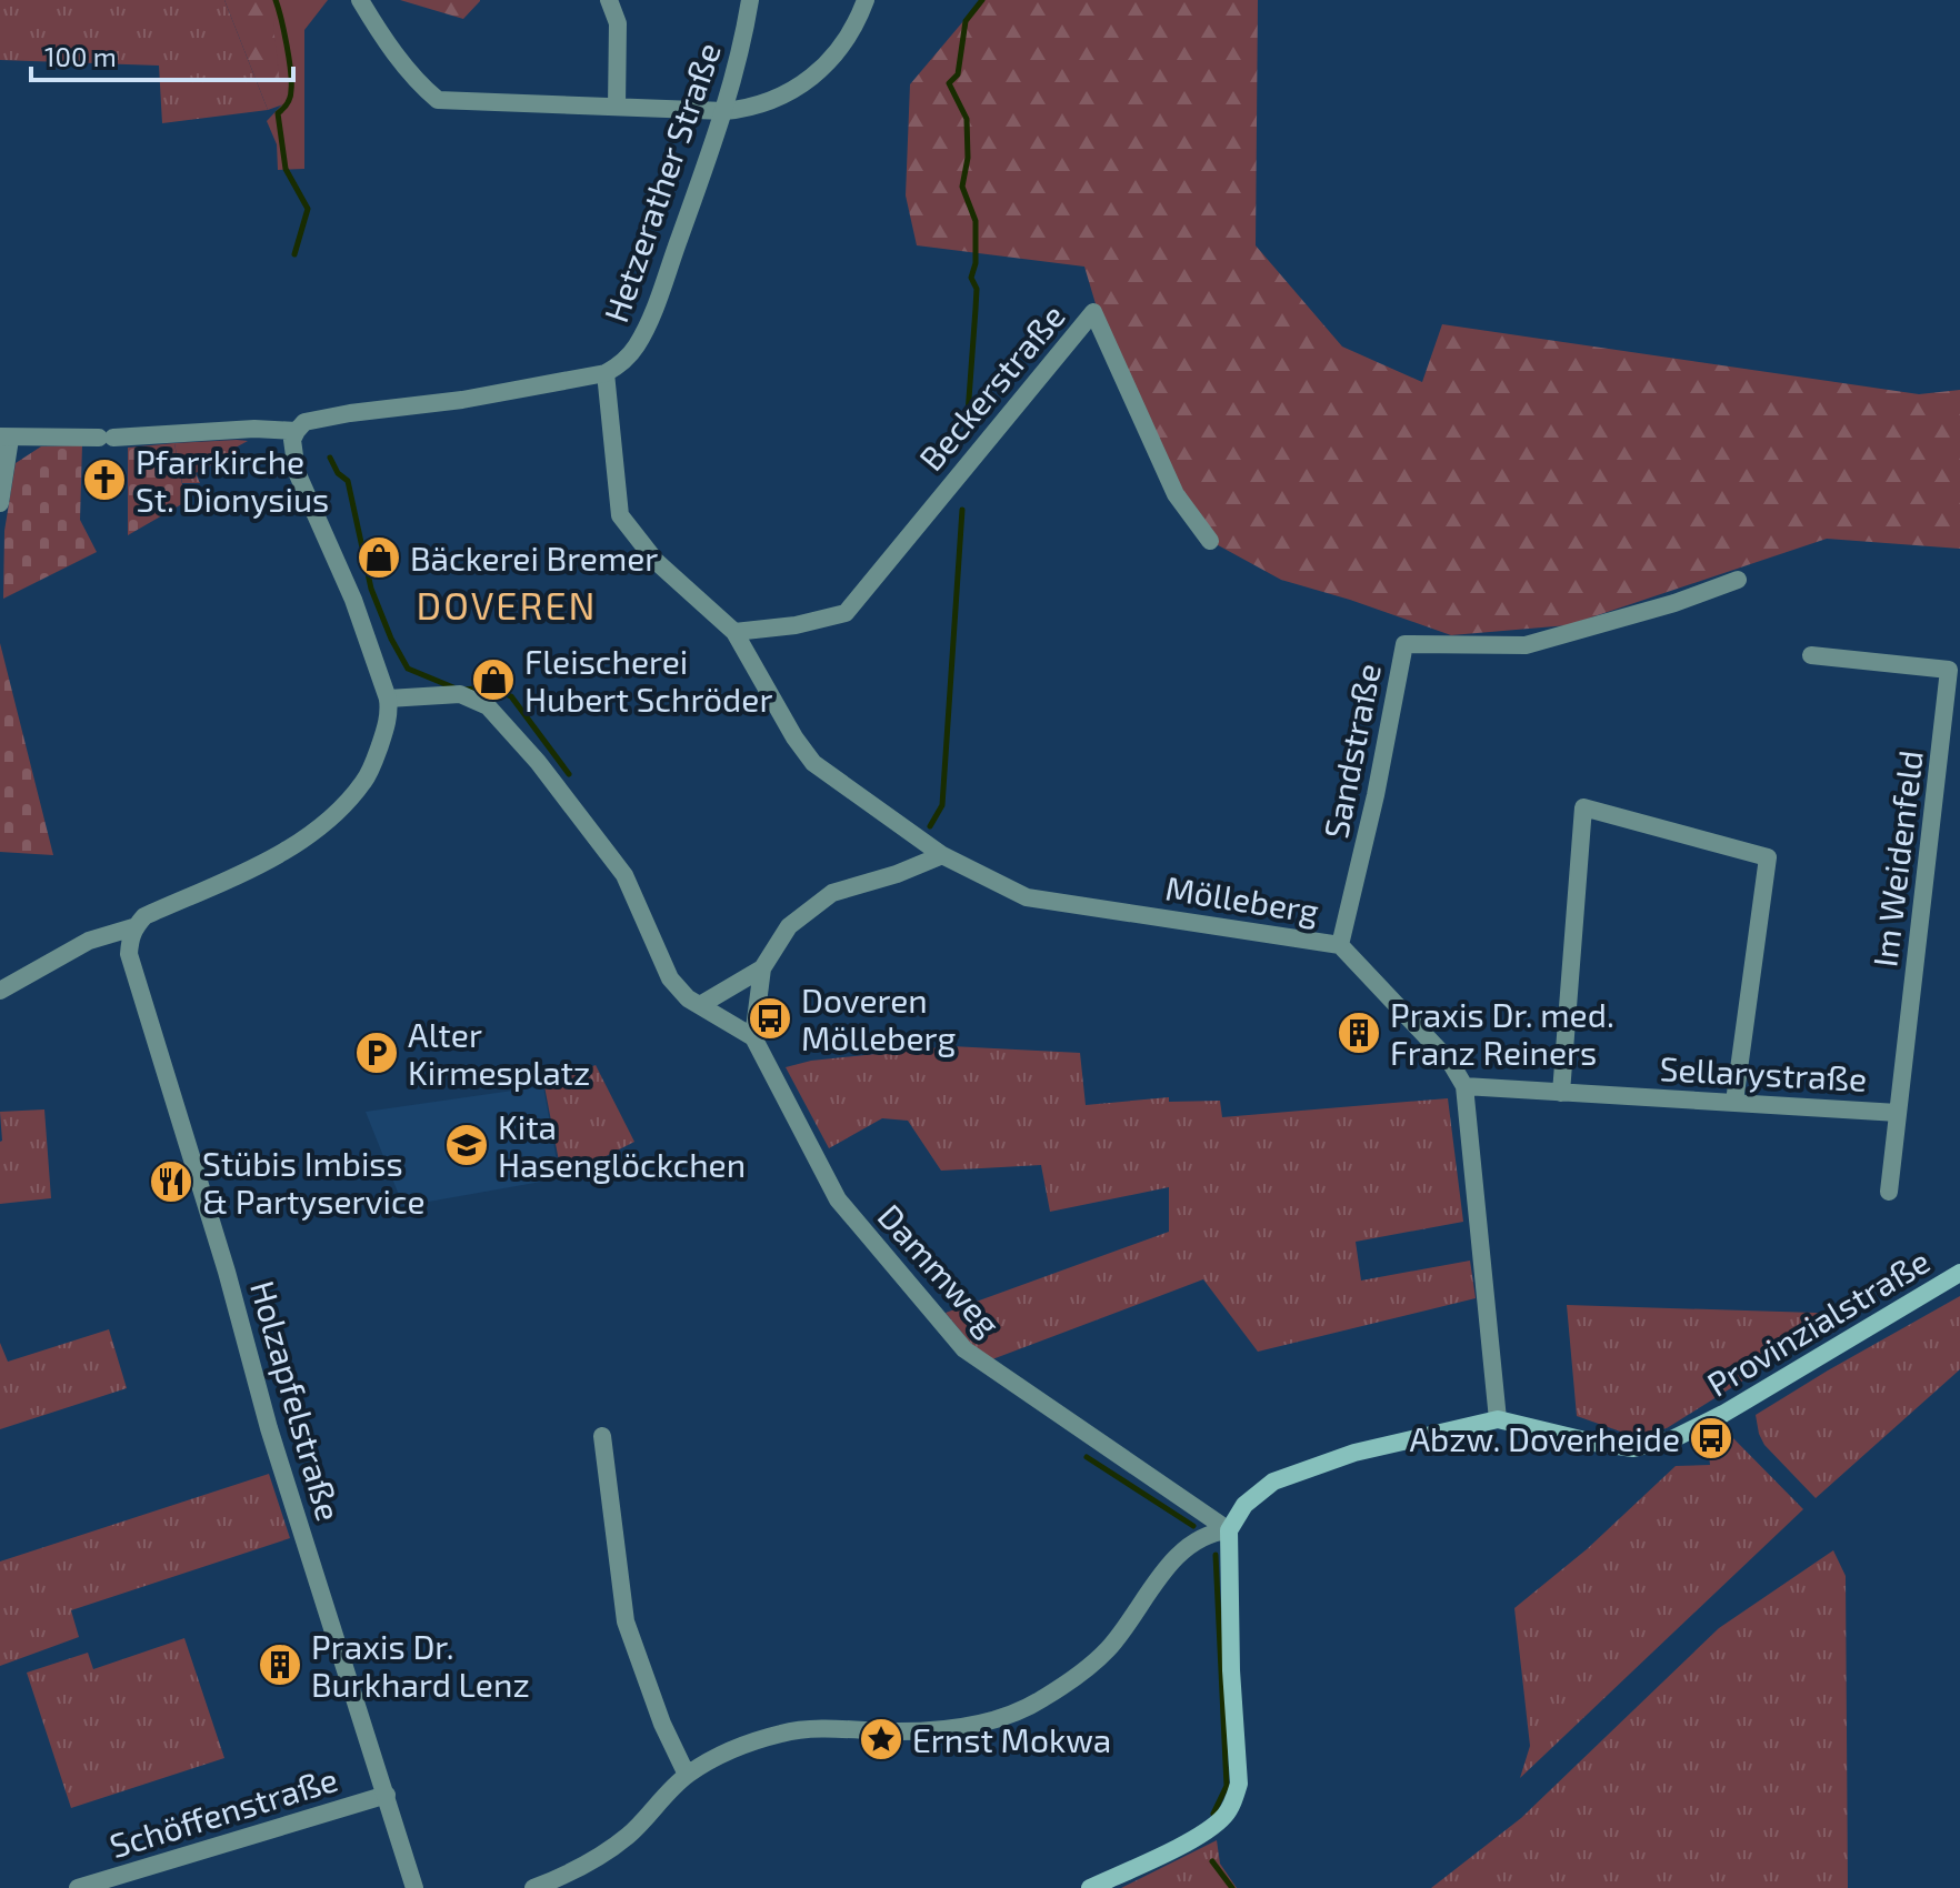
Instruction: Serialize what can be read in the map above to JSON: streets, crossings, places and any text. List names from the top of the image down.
{
  "streets": {
    "main road": ["Provinzialstraße"],
    "street": [
      "Hetzerather Straße",
      "Beckerstraße",
      "Sandstraße",
      "Im Weidenfeld",
      "Mölleberg",
      "Sellarystraße",
      "Dammweg",
      "Holzapfelstraße",
      "Schöffenstraße"
    ]
  },
  "crossings": [
    ["Hetzerather Straße", "Mölleberg"],
    ["Beckerstraße", "Mölleberg"],
    ["Sandstraße", "Mölleberg"],
    ["Im Weidenfeld", "Sellarystraße"],
    ["Mölleberg", "Sellarystraße"],
    ["Mölleberg", "Provinzialstraße"],
    ["Dammweg", "Provinzialstraße"],
    ["Holzapfelstraße", "Schöffenstraße"]
  ],
  "districts": ["DOVEREN"],
  "places": {
    "church": ["Pfarrkirche St. Dionysius"],
    "shop": ["Bäckerei Bremer", "Fleischerei Hubert Schröder"],
    "bus stop": ["Doveren Mölleberg", "Abzw. Doverheide"],
    "building": ["Praxis Dr. med. Franz Reiners", "Praxis Dr. Burkhard Lenz"],
    "parking": ["Alter Kirmesplatz"],
    "school or university": ["Kita Hasenglöckchen"],
    "restaurant": ["Stübis Imbiss & Partyservice"],
    "place": ["Ernst Mokwa"]
  },
  "scale_bar": "100 m"
}
